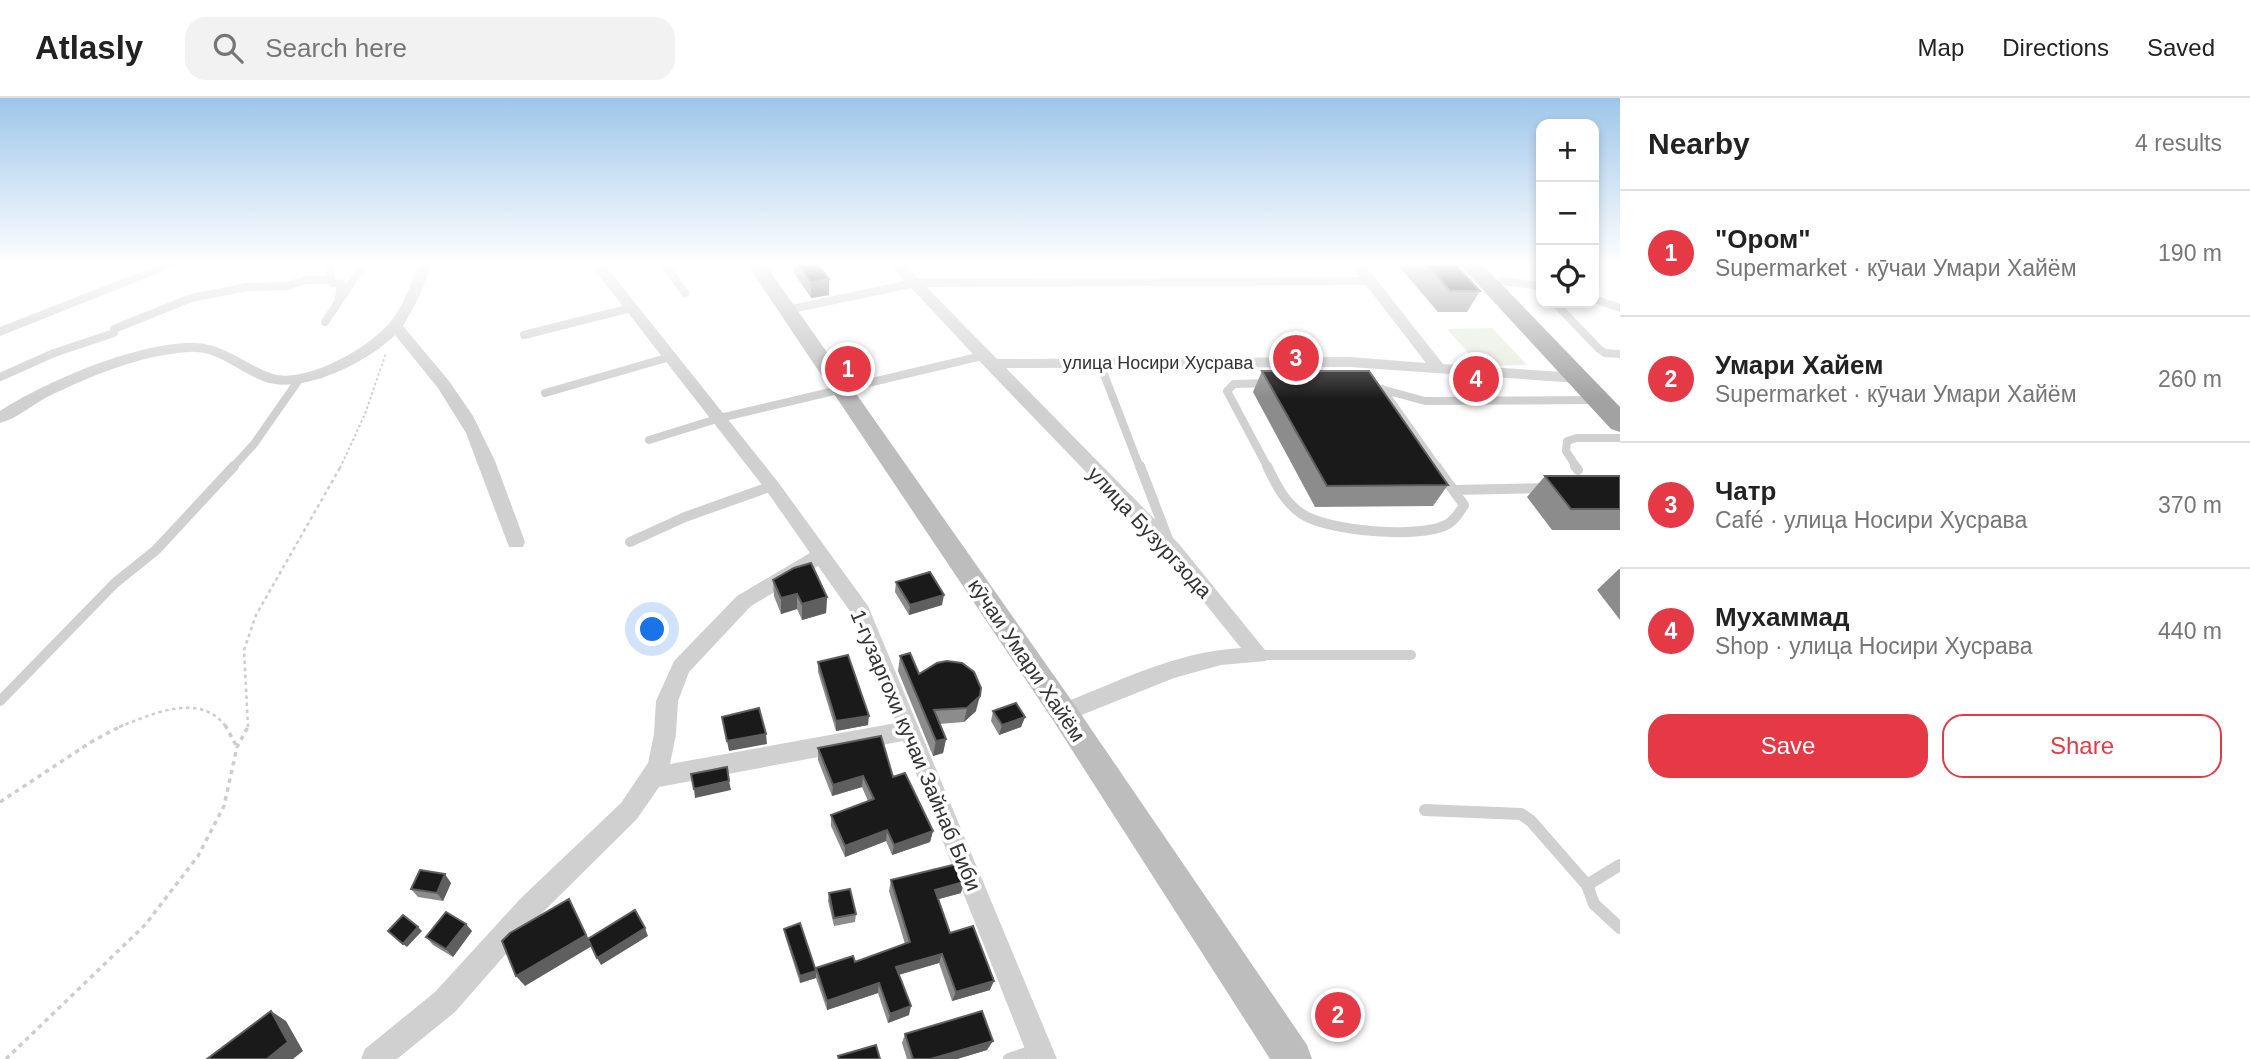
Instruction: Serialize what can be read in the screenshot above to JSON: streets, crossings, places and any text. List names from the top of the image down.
{
  "streets": {
    "main road": ["кӯчаи Умари Хайём"],
    "street": ["улица Носири Хусрава", "улица Бузургзода", "1-гузаргохи кучаи Зайнаб Биби"]
  },
  "crossings": [
    ["улица Носири Хусрава", "улица Бузургзода"]
  ],
  "page": {
    "header": "Atlasly",
    "search": "Search here",
    "nav": ["Map", "Directions", "Saved"],
    "heading": ["Nearby", "4 results"],
    "map_buttons": ["+", "−"],
    "list": [
      {
        "mark": "1",
        "name": "\"Oром\"",
        "note": "Supermarket · кӯчаи Умари Хайём",
        "value": "190 m"
      },
      {
        "mark": "2",
        "name": "Умари Хайем",
        "note": "Supermarket · кӯчаи Умари Хайём",
        "value": "260 m"
      },
      {
        "mark": "3",
        "name": "Чатр",
        "note": "Café · улица Носири Хусрава",
        "value": "370 m"
      },
      {
        "mark": "4",
        "name": "Мухаммад",
        "note": "Shop · улица Носири Хусрава",
        "value": "440 m"
      }
    ],
    "pins": [
      "3",
      "1",
      "4",
      "2"
    ],
    "buttons": ["Save", "Share"]
  }
}
